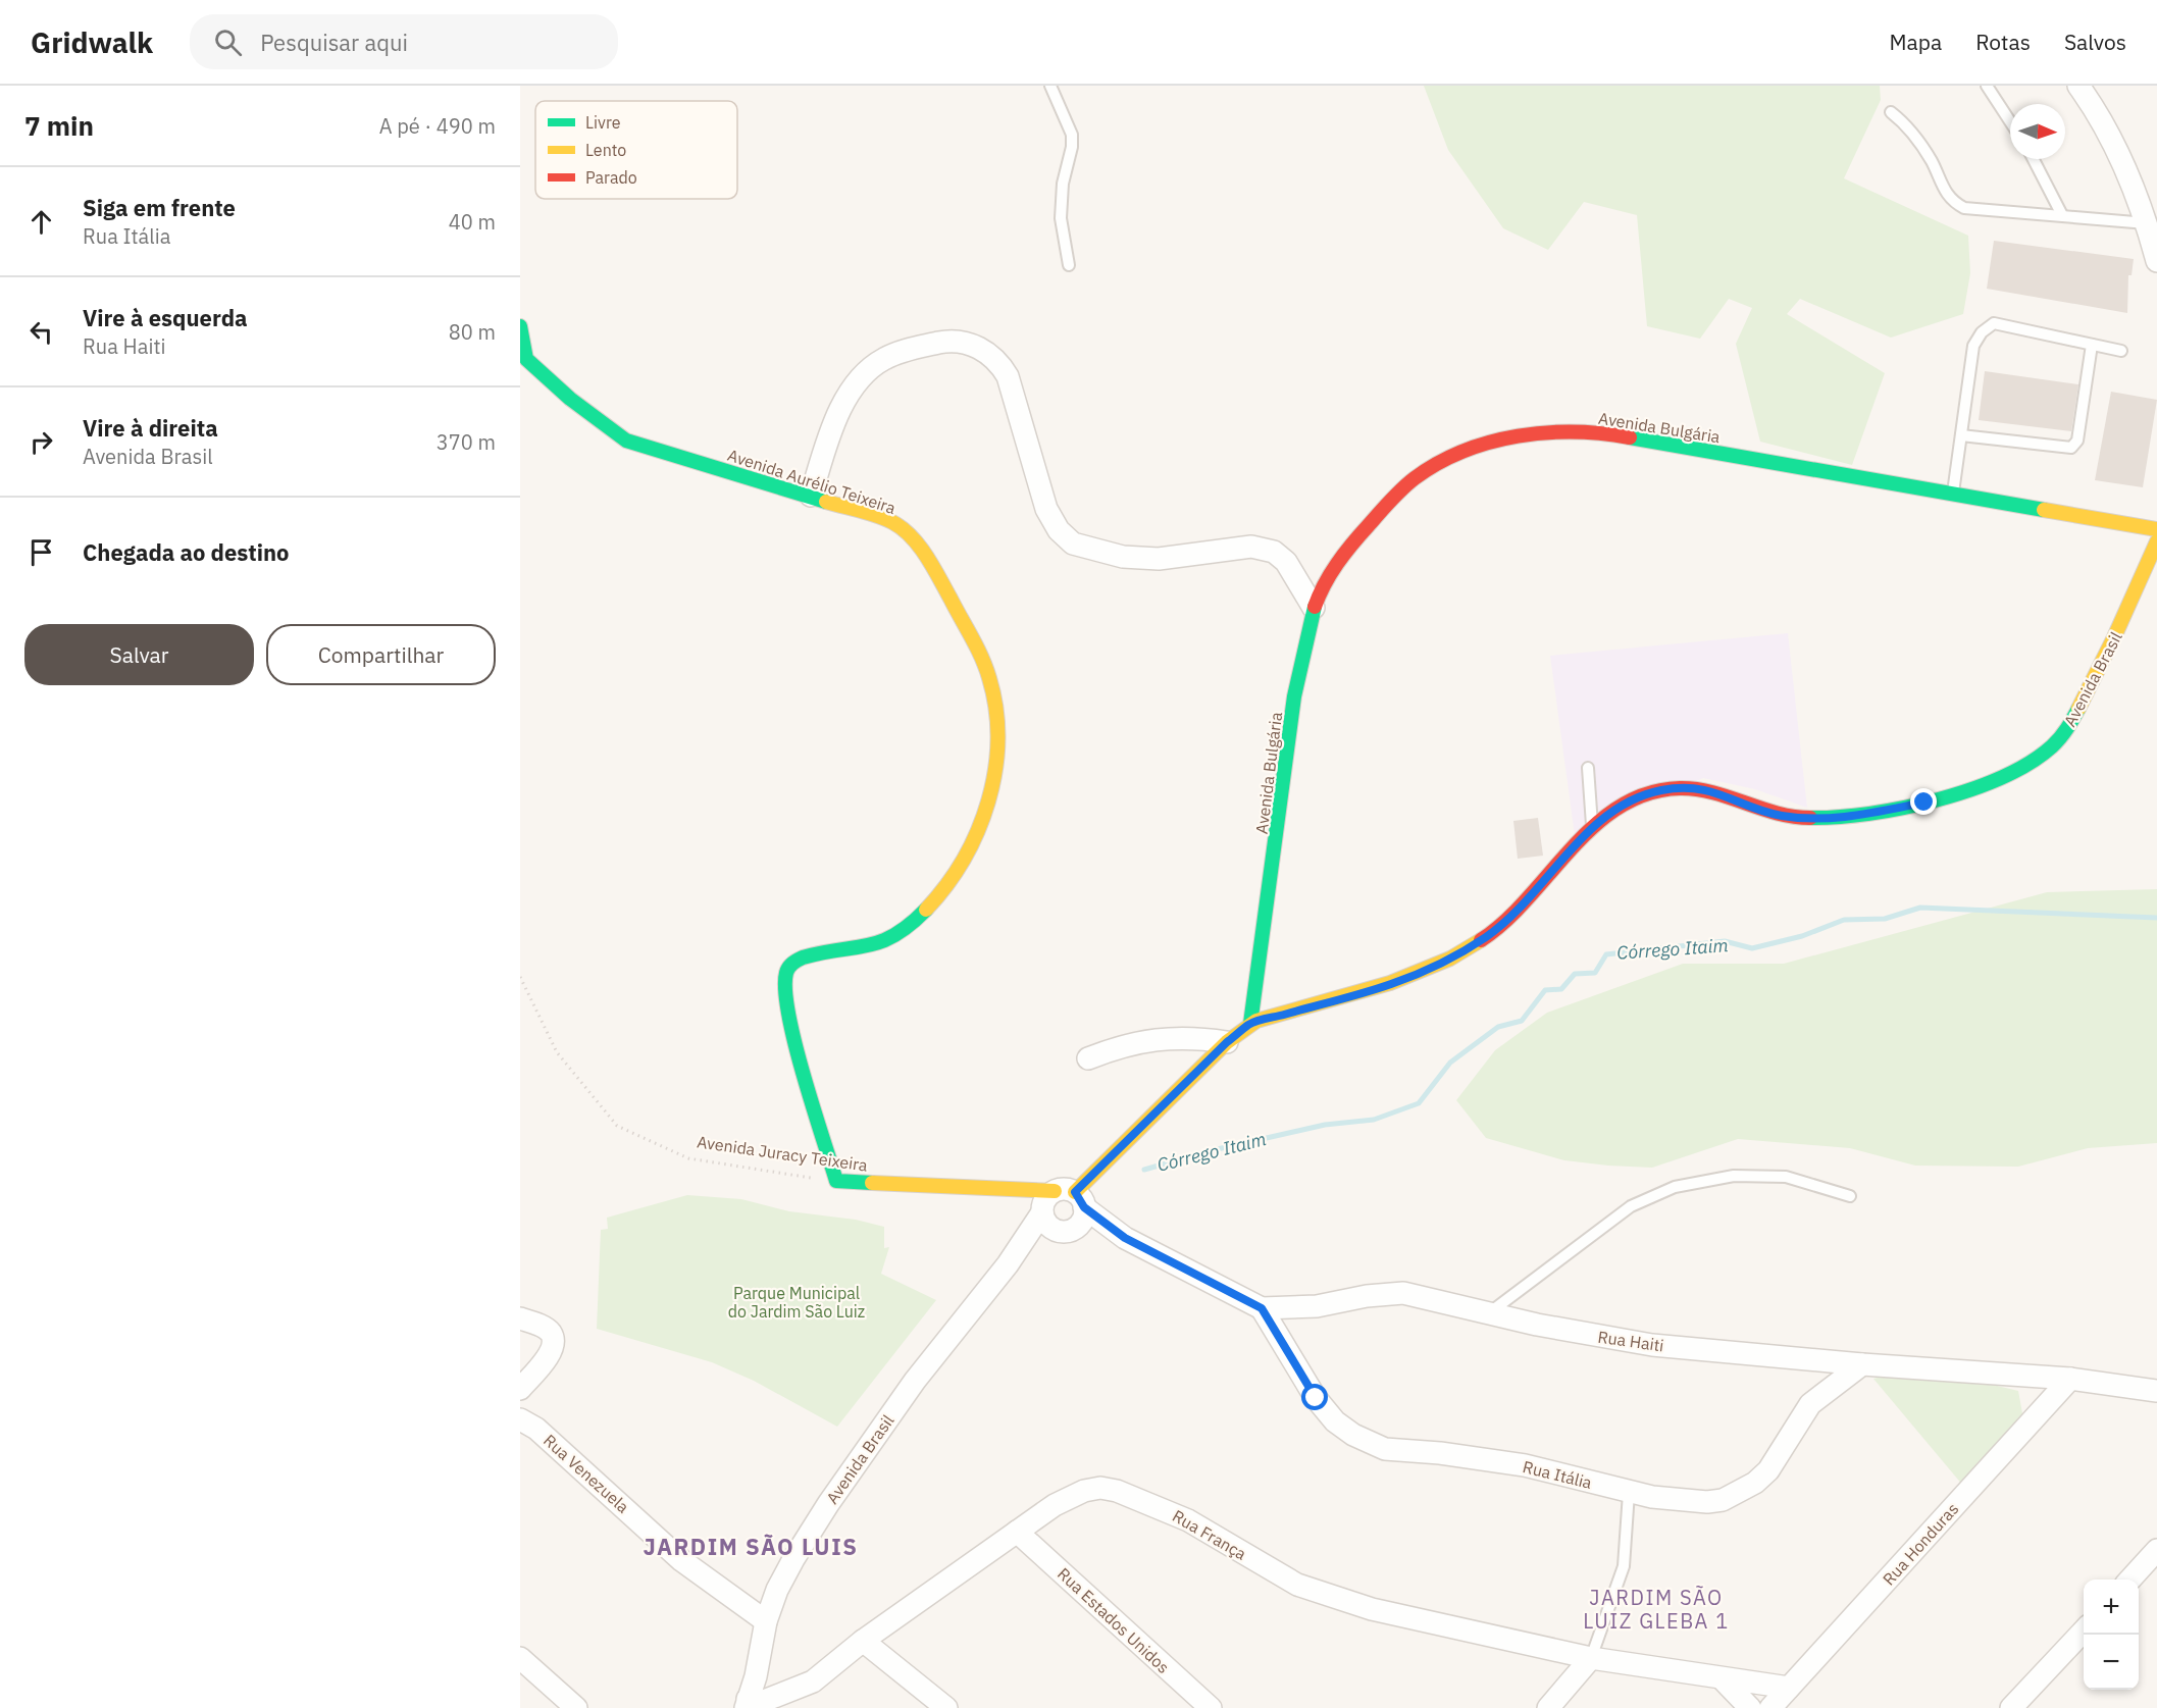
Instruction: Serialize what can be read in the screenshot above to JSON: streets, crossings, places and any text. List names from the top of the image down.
{
  "streets": {
    "street": [
      "Avenida Bulgária",
      "Avenida Aurélio Teixeira",
      "Avenida Brasil",
      "Avenida Juracy Teixeira",
      "Rua Haiti",
      "Rua Venezuela",
      "Rua Itália",
      "Rua França",
      "Rua Honduras",
      "Rua Estados Unidos"
    ]
  },
  "crossings": [
    ["Avenida Bulgária", "Avenida Brasil"],
    ["Avenida Aurélio Teixeira", "Avenida Juracy Teixeira"],
    ["Avenida Brasil", "Avenida Juracy Teixeira"],
    ["Avenida Brasil", "Rua Haiti"],
    ["Avenida Brasil", "Rua Venezuela"],
    ["Avenida Brasil", "Rua França"],
    ["Avenida Juracy Teixeira", "Rua Haiti"],
    ["Rua Haiti", "Rua Itália"],
    ["Rua Haiti", "Rua Honduras"],
    ["Rua França", "Rua Honduras"],
    ["Rua França", "Rua Estados Unidos"]
  ],
  "districts": ["JARDIM SÃO LUIS", "JARDIM SÃO LUIZ GLEBA 1"],
  "water": ["Córrego Itaim"],
  "parks": ["Parque Municipal do Jardim São Luiz"],
  "legend": ["Livre", "Lento", "Parado"],
  "north": "right",
  "page": {
    "header": "Gridwalk",
    "search": "Pesquisar aqui",
    "nav": ["Mapa", "Rotas", "Salvos"],
    "heading": ["7 min", "A pé · 490 m"],
    "list": [
      ["Siga em frente", "Rua Itália", "40 m"],
      ["Vire à esquerda", "Rua Haiti", "80 m"],
      ["Vire à direita", "Avenida Brasil", "370 m"],
      "Chegada ao destino"
    ],
    "buttons": ["Salvar", "Compartilhar"],
    "map_buttons": ["+", "−"]
  }
}
